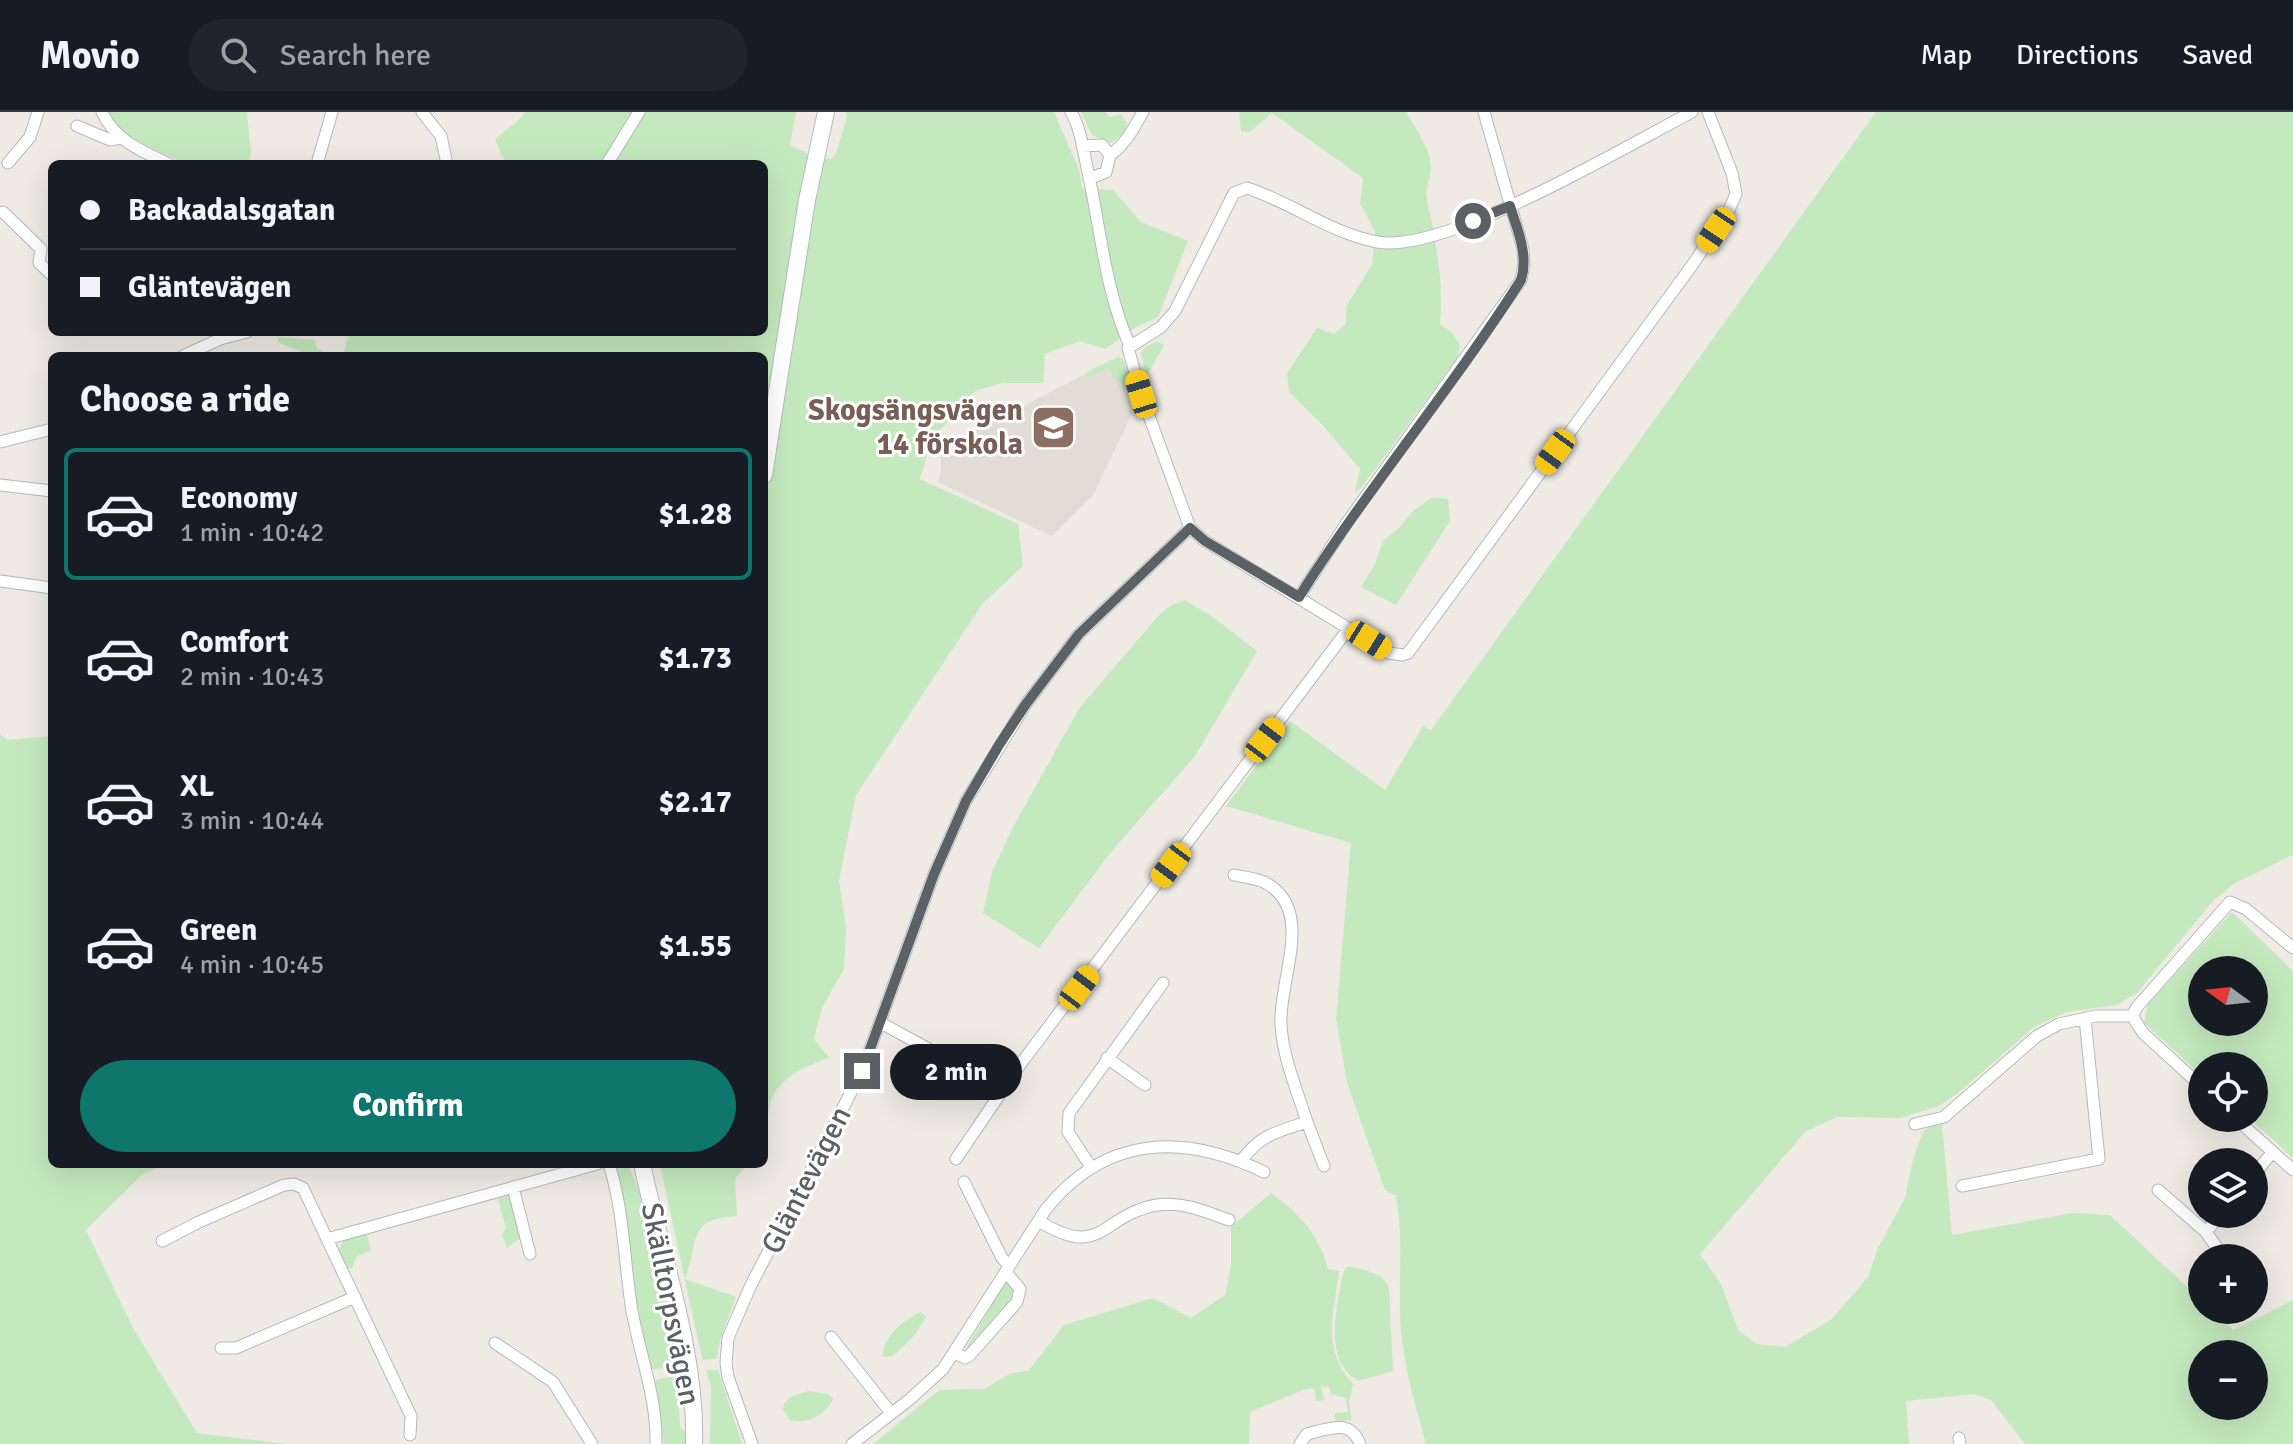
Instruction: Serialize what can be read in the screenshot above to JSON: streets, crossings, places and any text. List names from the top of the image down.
{
  "streets": {
    "street": ["Gläntevägen", "Skälltorpsvägen"]
  },
  "places": {
    "school or university": ["Skogsängsvägen 14 förskola"]
  },
  "north": "left",
  "page": {
    "header": "Movio",
    "search": "Search here",
    "nav": ["Map", "Directions", "Saved"],
    "banner": ["Backadalsgatan", "Gläntevägen"],
    "heading": "Choose a ride",
    "list": [
      {
        "name": "Economy",
        "note": "1 min · 10:42",
        "value": "$1.28"
      },
      {
        "name": "Comfort",
        "note": "2 min · 10:43",
        "value": "$1.73"
      },
      {
        "name": "XL",
        "note": "3 min · 10:44",
        "value": "$2.17"
      },
      {
        "name": "Green",
        "note": "4 min · 10:45",
        "value": "$1.55"
      }
    ],
    "map_buttons": ["+", "−"],
    "bubble": "2 min",
    "buttons": "Confirm"
  }
}
